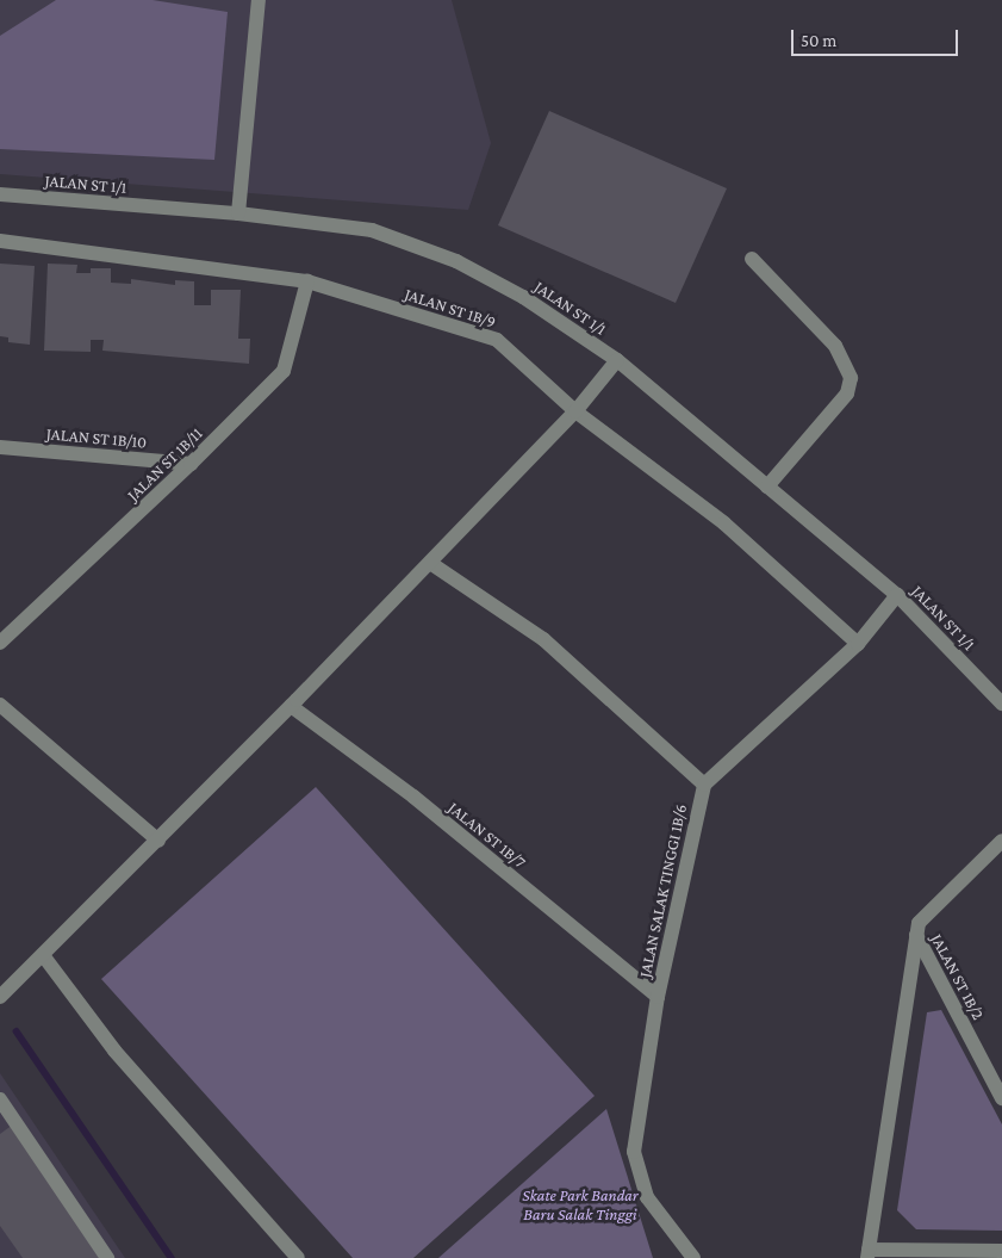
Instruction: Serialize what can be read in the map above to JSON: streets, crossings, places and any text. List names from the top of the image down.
{
  "streets": {
    "street": [
      "JALAN ST 1/1",
      "JALAN ST 1B/9",
      "JALAN ST 1B/10",
      "JALAN ST 1B/11",
      "JALAN ST 1B/7",
      "JALAN SALAK TINGGI 1B/6",
      "JALAN ST 1B/2"
    ]
  },
  "crossings": [
    ["JALAN ST 1B/9", "JALAN ST 1B/11"],
    ["JALAN ST 1B/10", "JALAN ST 1B/11"],
    ["JALAN ST 1B/7", "JALAN SALAK TINGGI 1B/6"]
  ],
  "parks": ["Skate Park Bandar Baru Salak Tinggi"],
  "scale_bar": "50 m"
}
